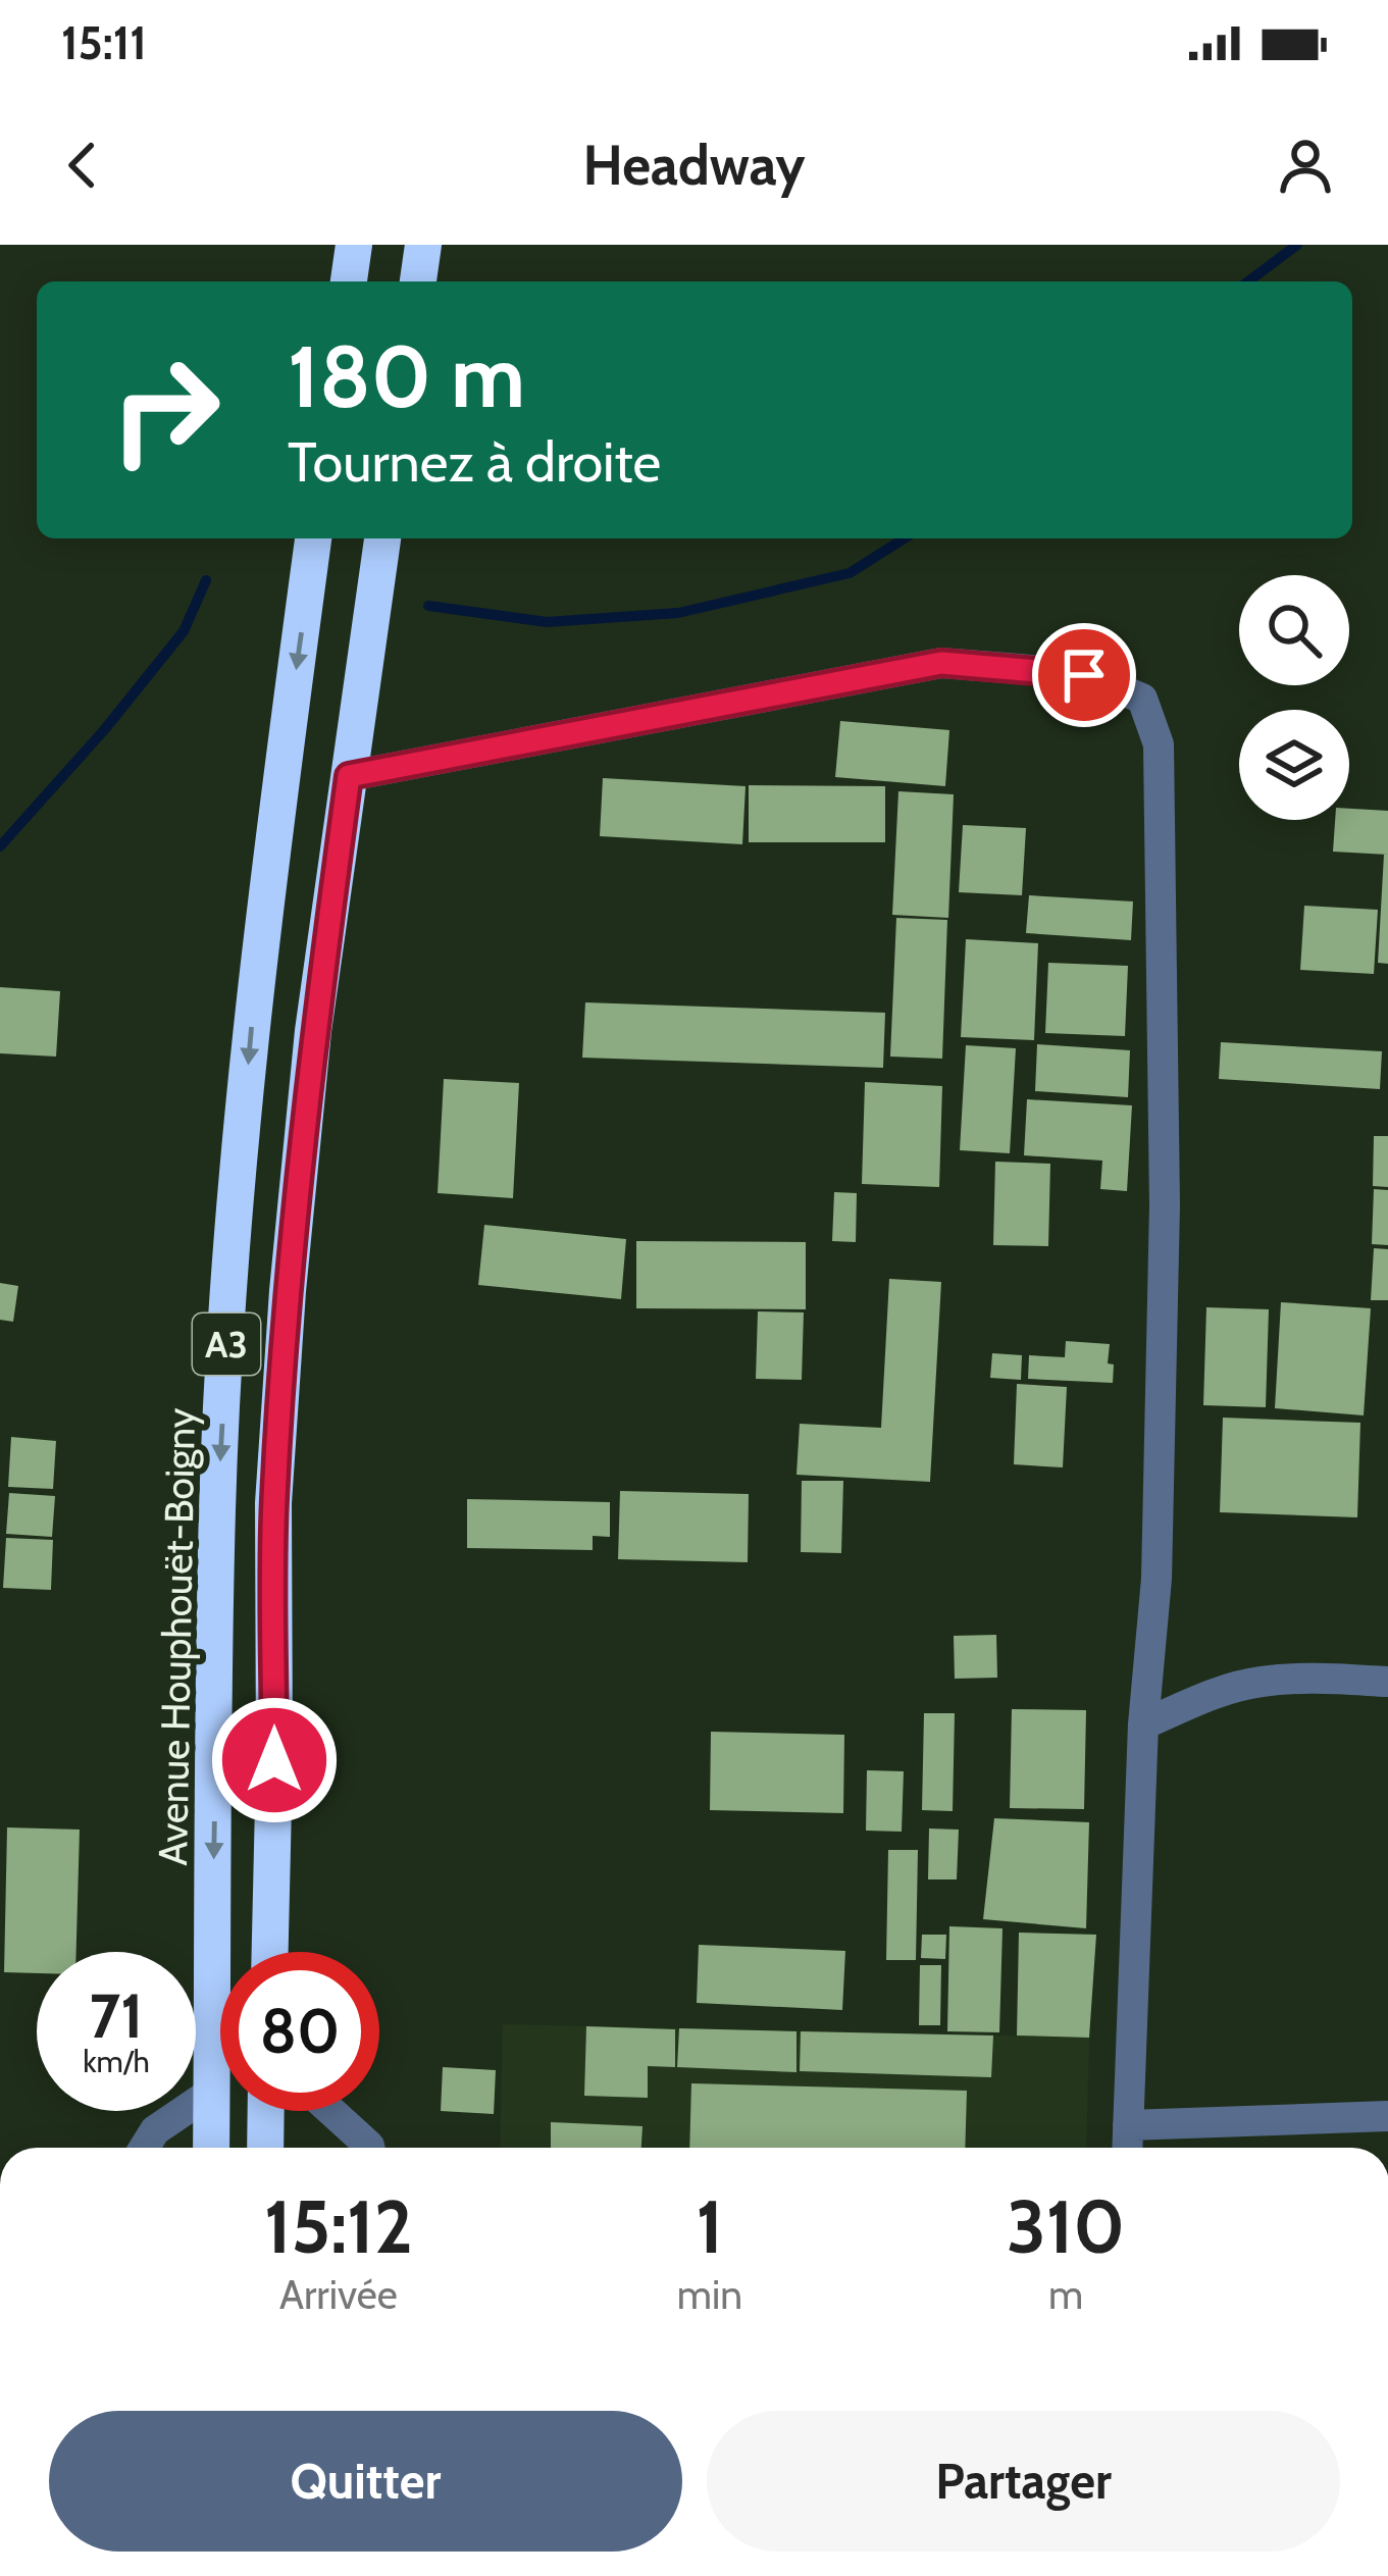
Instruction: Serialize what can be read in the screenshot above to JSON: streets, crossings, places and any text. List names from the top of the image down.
{
  "streets": {
    "highway": ["A3", "Avenue Houphouët-Boigny"]
  },
  "page": {
    "status": "15:11",
    "header": "Headway",
    "turn": ["180 m", "Tournez à droite"],
    "speed": "71 km/h",
    "limit": "80",
    "eta": [
      "15:12",
      "Arrivée",
      "1",
      "min",
      "310",
      "m"
    ],
    "buttons": ["Quitter", "Partager"]
  }
}
